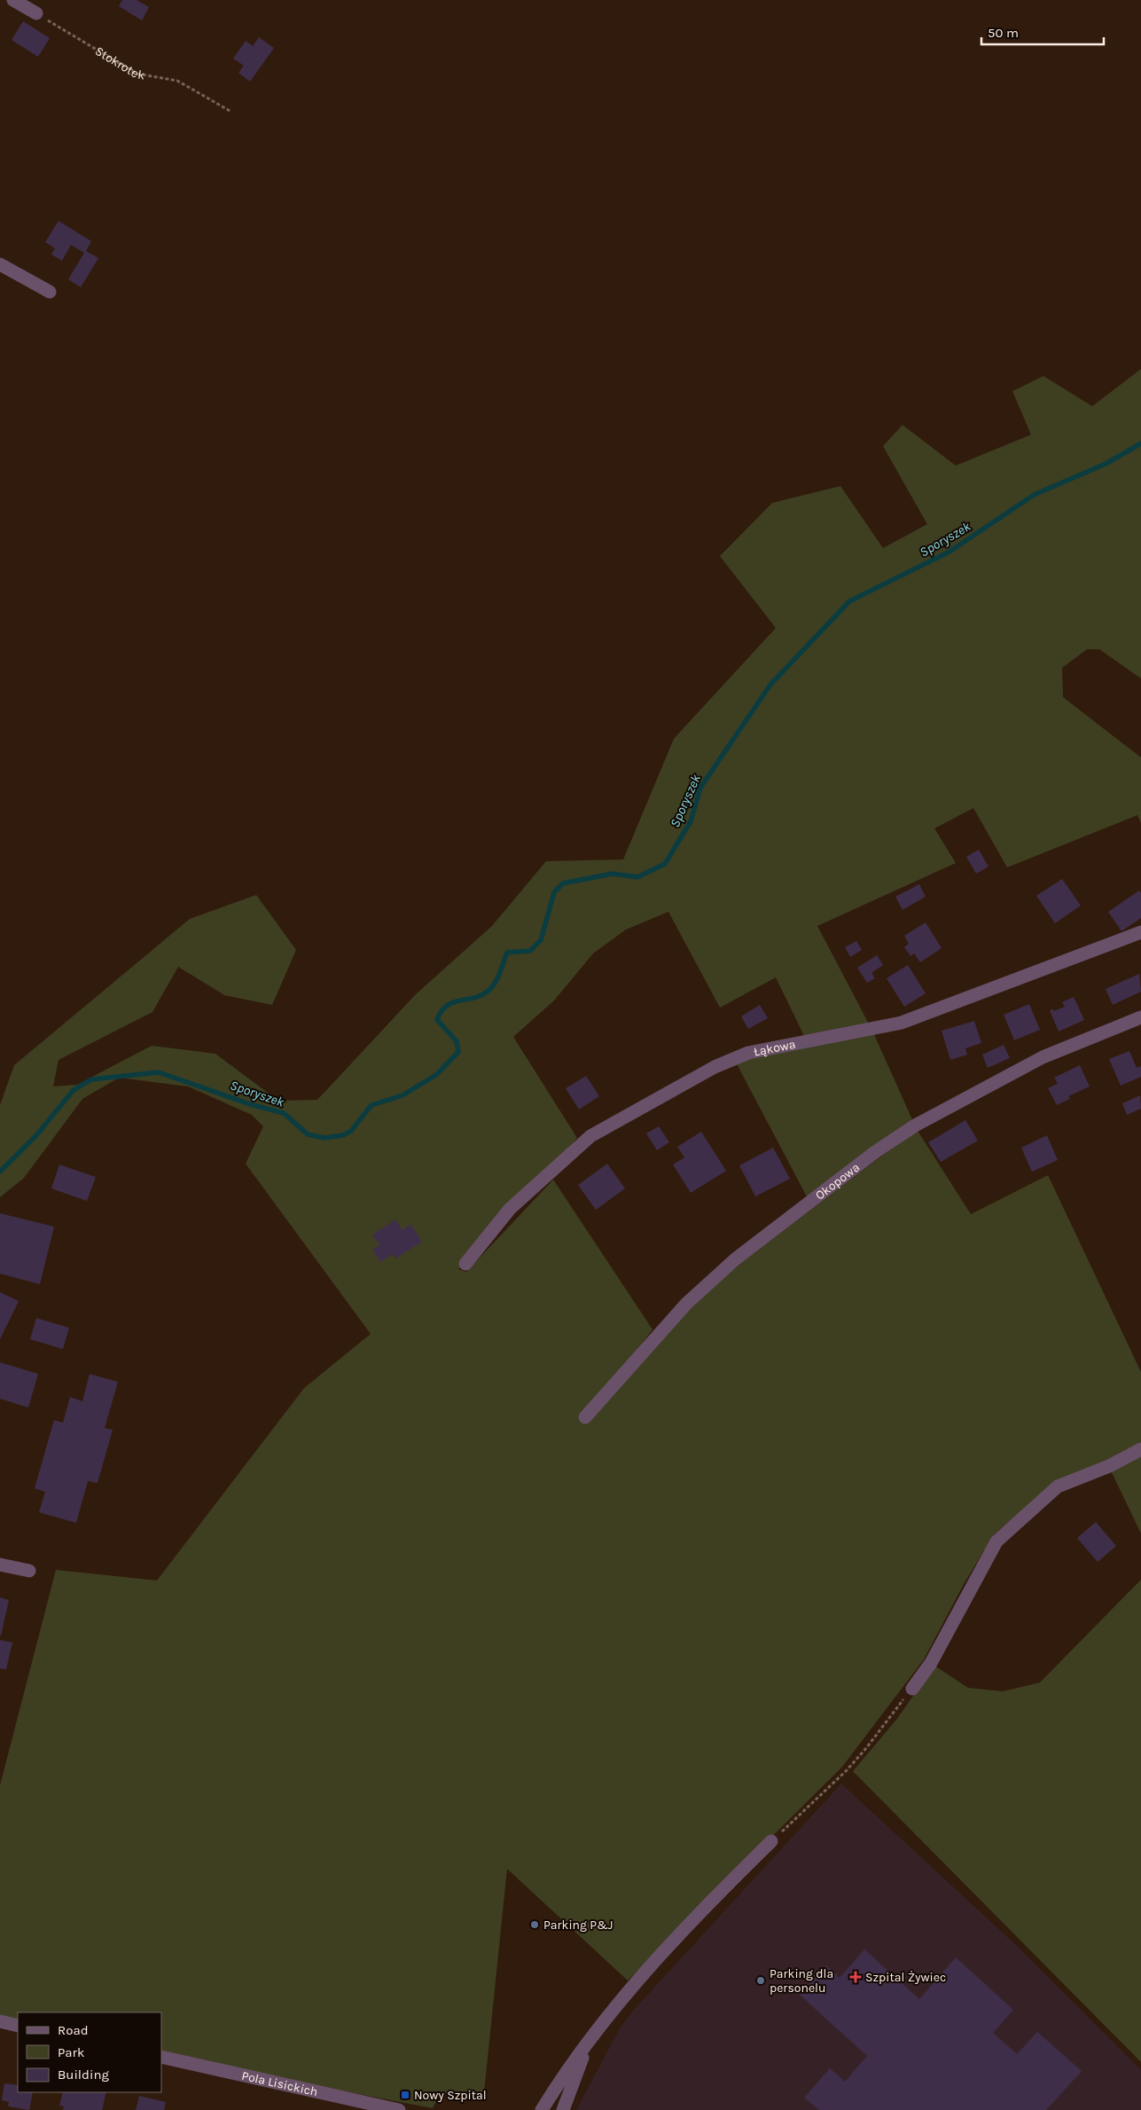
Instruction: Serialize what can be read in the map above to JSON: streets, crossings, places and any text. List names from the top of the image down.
{
  "streets": {
    "street": ["Łąkowa", "Okopowa", "Pola Lisickich"],
    "path": ["Stokrotek"]
  },
  "water": ["Sporyszek"],
  "places": {
    "other": ["Parking P&J", "Parking dla personelu"],
    "health": ["Szpital Żywiec"],
    "transit": ["Nowy Szpital"]
  },
  "legend": ["Road", "Park", "Building"],
  "scale_bar": "50 m"
}
